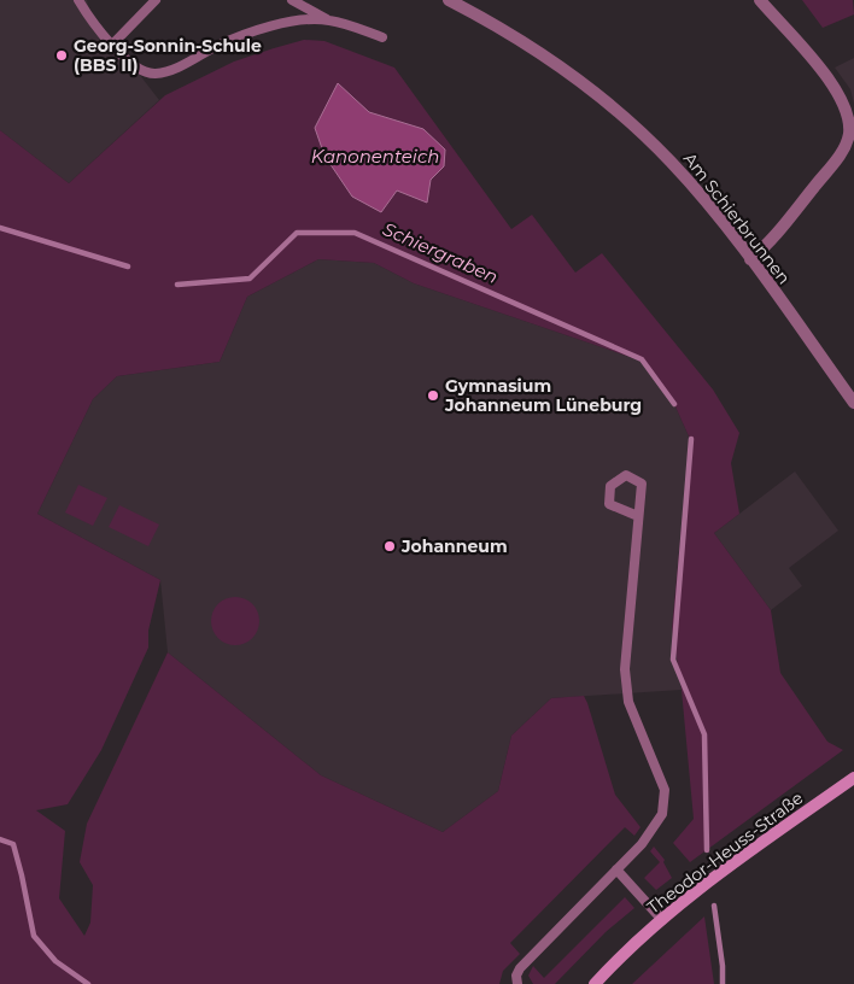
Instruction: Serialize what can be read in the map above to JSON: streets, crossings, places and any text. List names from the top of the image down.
{
  "streets": {
    "main road": ["Theodor-Heuss-Straße"],
    "street": ["Am Schierbrunnen"]
  },
  "water": ["Kanonenteich", "Schiergraben"],
  "places": ["Georg-Sonnin-Schule (BBS II)", "Gymnasium Johanneum Lüneburg", "Johanneum"]
}
